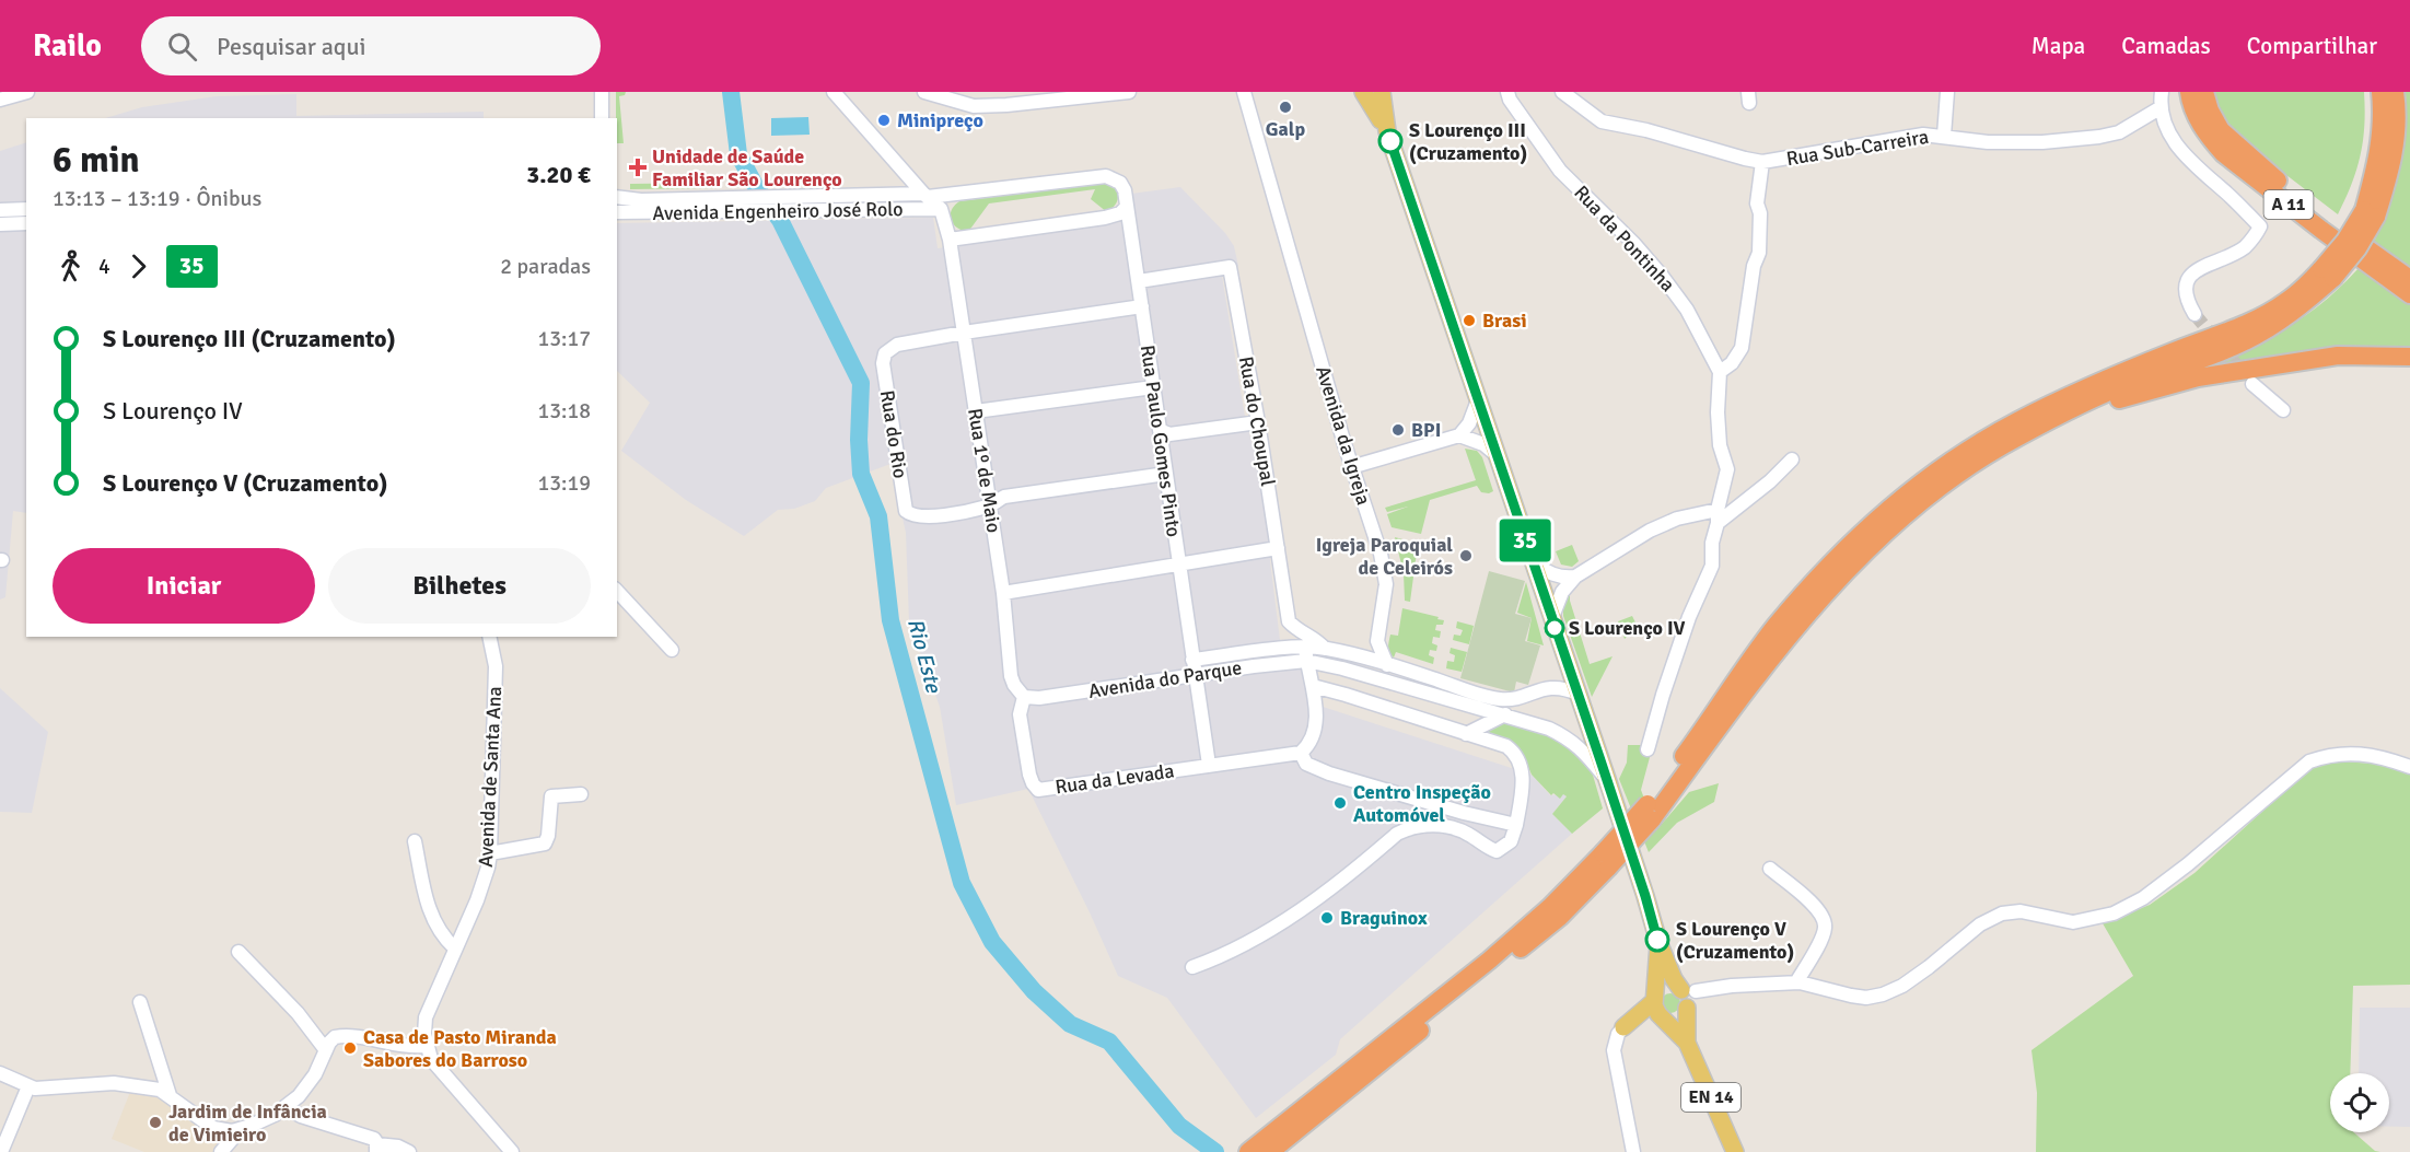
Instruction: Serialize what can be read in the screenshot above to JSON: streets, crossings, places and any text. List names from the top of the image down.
{
  "streets": {
    "highway": ["A 11"],
    "main road": ["EN 14"],
    "street": [
      "Rua Sub-Carreira",
      "Avenida Engenheiro José Rolo",
      "Rua da Pontinha",
      "Rua do Choupal",
      "Rua do Rio",
      "Avenida da Igreja",
      "Rua Paulo Gomes Pinto",
      "Rua 1º de Maio",
      "Avenida do Parque",
      "Avenida de Santa Ana",
      "Rua da Levada"
    ]
  },
  "crossings": [
    ["Avenida Engenheiro José Rolo", "Rua Paulo Gomes Pinto"],
    ["Avenida Engenheiro José Rolo", "Rua 1º de Maio"],
    ["Rua do Choupal", "Rua Paulo Gomes Pinto"],
    ["Rua do Choupal", "Avenida do Parque"],
    ["Rua do Rio", "Rua 1º de Maio"],
    ["Rua Paulo Gomes Pinto", "Avenida do Parque"],
    ["Rua 1º de Maio", "Avenida do Parque"],
    ["Rua 1º de Maio", "Rua da Levada"],
    ["Avenida do Parque", "Rua da Levada"],
    ["Avenida do Parque", "EN 14"]
  ],
  "water": ["Rio Este"],
  "places": {
    "other": [
      "Galp",
      "Minipreço",
      "S Lourenço III (Cruzamento)",
      "Brasi",
      "BPI",
      "Igreja Paroquial de Celeirós",
      "S Lourenço IV",
      "Centro Inspeção Automóvel",
      "Braguinox",
      "S Lourenço V (Cruzamento)",
      "Casa de Pasto Miranda Sabores do Barroso",
      "Jardim de Infância de Vimieiro"
    ],
    "health": ["Unidade de Saúde Familiar São Lourenço"]
  },
  "lines": ["bus line 35"],
  "page": {
    "header": "Railo",
    "search": "Pesquisar aqui",
    "nav": ["Mapa", "Camadas", "Compartilhar"],
    "on_map": "35",
    "heading": ["6 min", "13:13 – 13:19 · Ônibus", "3.20 €"],
    "legs": ["4", "35", "2 paradas"],
    "list": [
      {
        "name": "S Lourenço III (Cruzamento)",
        "value": "13:17"
      },
      {
        "name": "S Lourenço IV",
        "value": "13:18"
      },
      {
        "name": "S Lourenço V (Cruzamento)",
        "value": "13:19"
      }
    ],
    "buttons": ["Iniciar", "Bilhetes"]
  }
}
